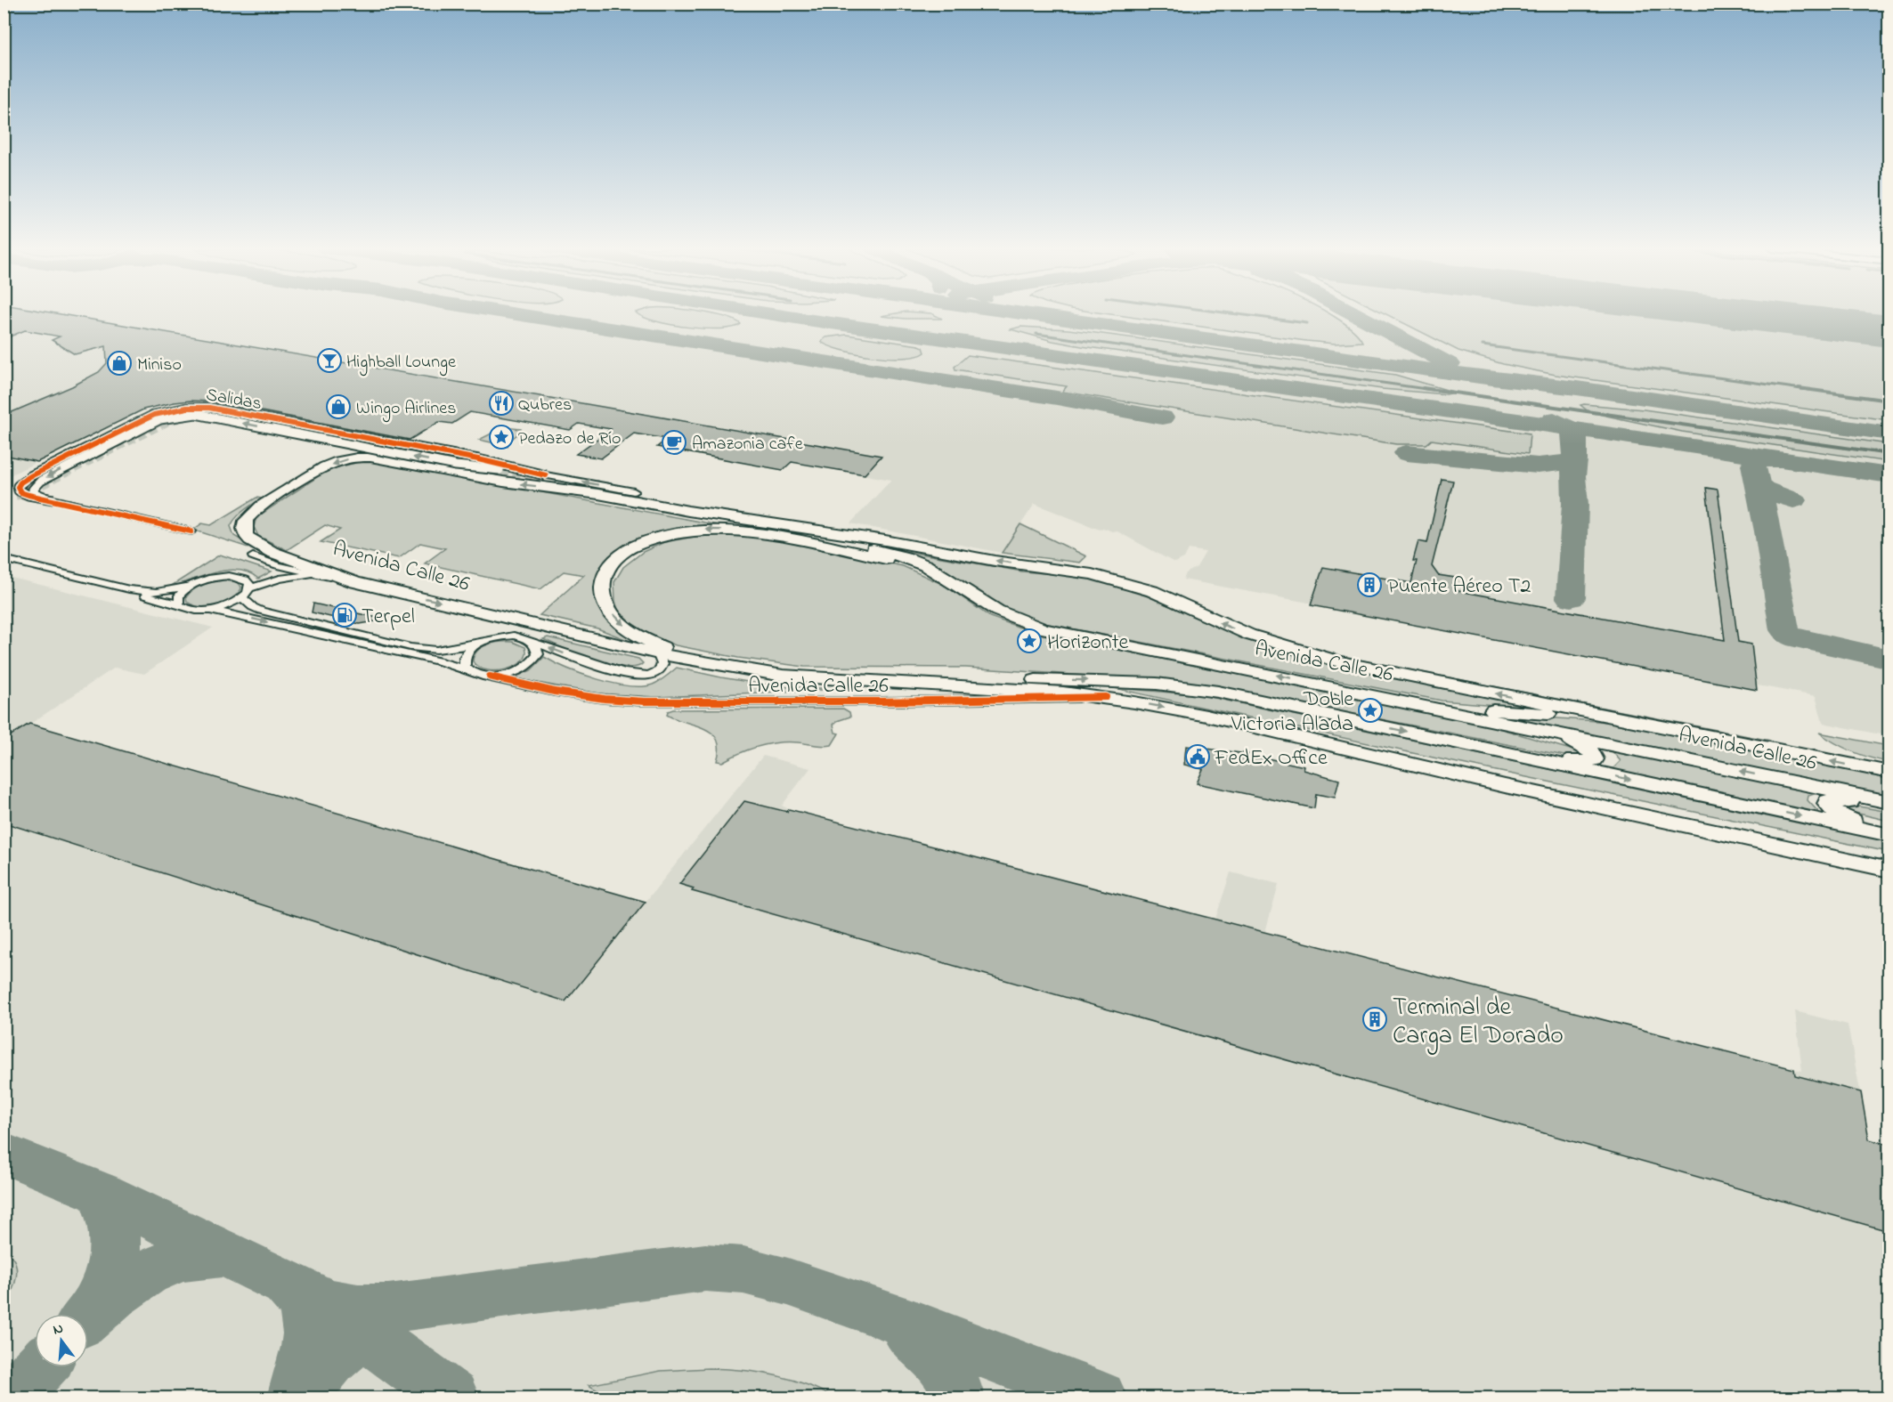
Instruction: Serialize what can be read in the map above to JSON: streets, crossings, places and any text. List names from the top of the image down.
{
  "streets": {
    "main road": ["Avenida Calle 26"],
    "street": ["Salidas"]
  },
  "one_way": ["Salidas"],
  "places": {
    "bar": ["Highball Lounge"],
    "shop": ["Miniso", "Wingo Airlines"],
    "restaurant": ["Qubres"],
    "place": ["Pedazo de Río", "Horizonte", "Doble Victoria Alada"],
    "cafe": ["Amazonia cafe"],
    "building": ["Puente Aéreo T2", "Terminal de Carga El Dorado"],
    "fuel station": ["Terpel"],
    "public building": ["FedEx Office"]
  },
  "north": "top"
}
